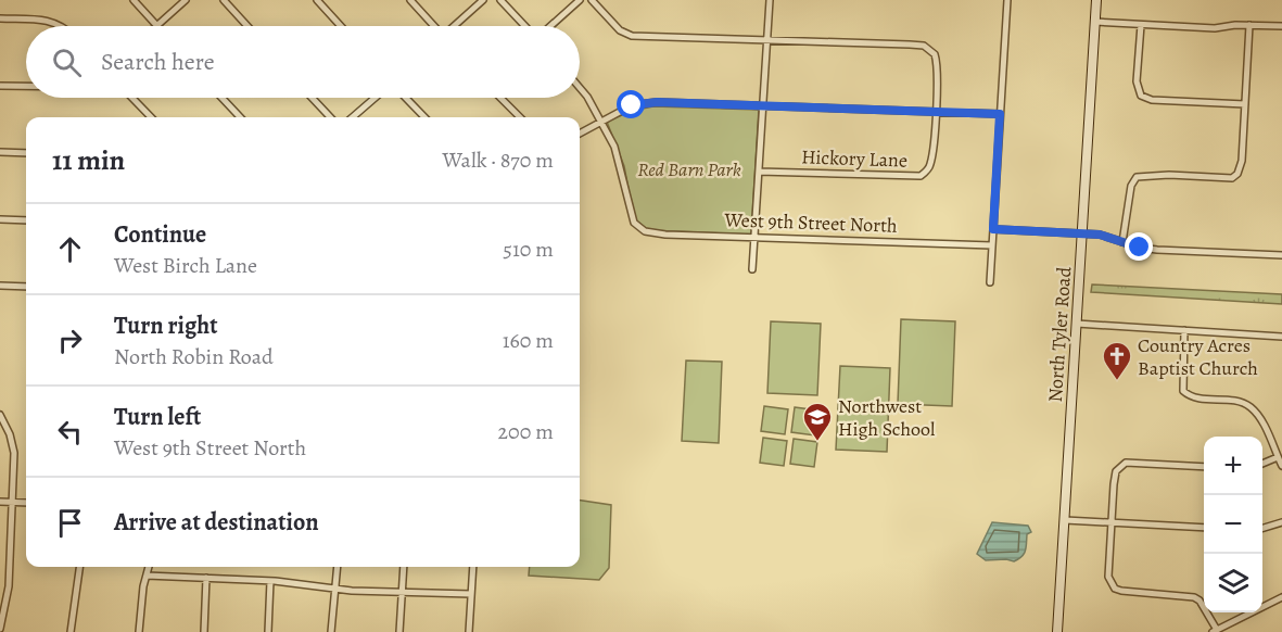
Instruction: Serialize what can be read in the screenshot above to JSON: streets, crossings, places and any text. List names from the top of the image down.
{
  "streets": {
    "main road": ["North Tyler Road"],
    "street": ["Hickory Lane", "West 9th Street North"]
  },
  "parks": ["Red Barn Park"],
  "places": {
    "church": ["Country Acres Baptist Church"],
    "school or university": ["Northwest High School"]
  },
  "page": {
    "search": "Search here",
    "heading": ["11 min", "Walk · 870 m"],
    "list": [
      ["Continue", "West Birch Lane", "510 m"],
      ["Turn right", "North Robin Road", "160 m"],
      ["Turn left", "West 9th Street North", "200 m"],
      "Arrive at destination"
    ],
    "map_buttons": ["+", "−"]
  }
}
